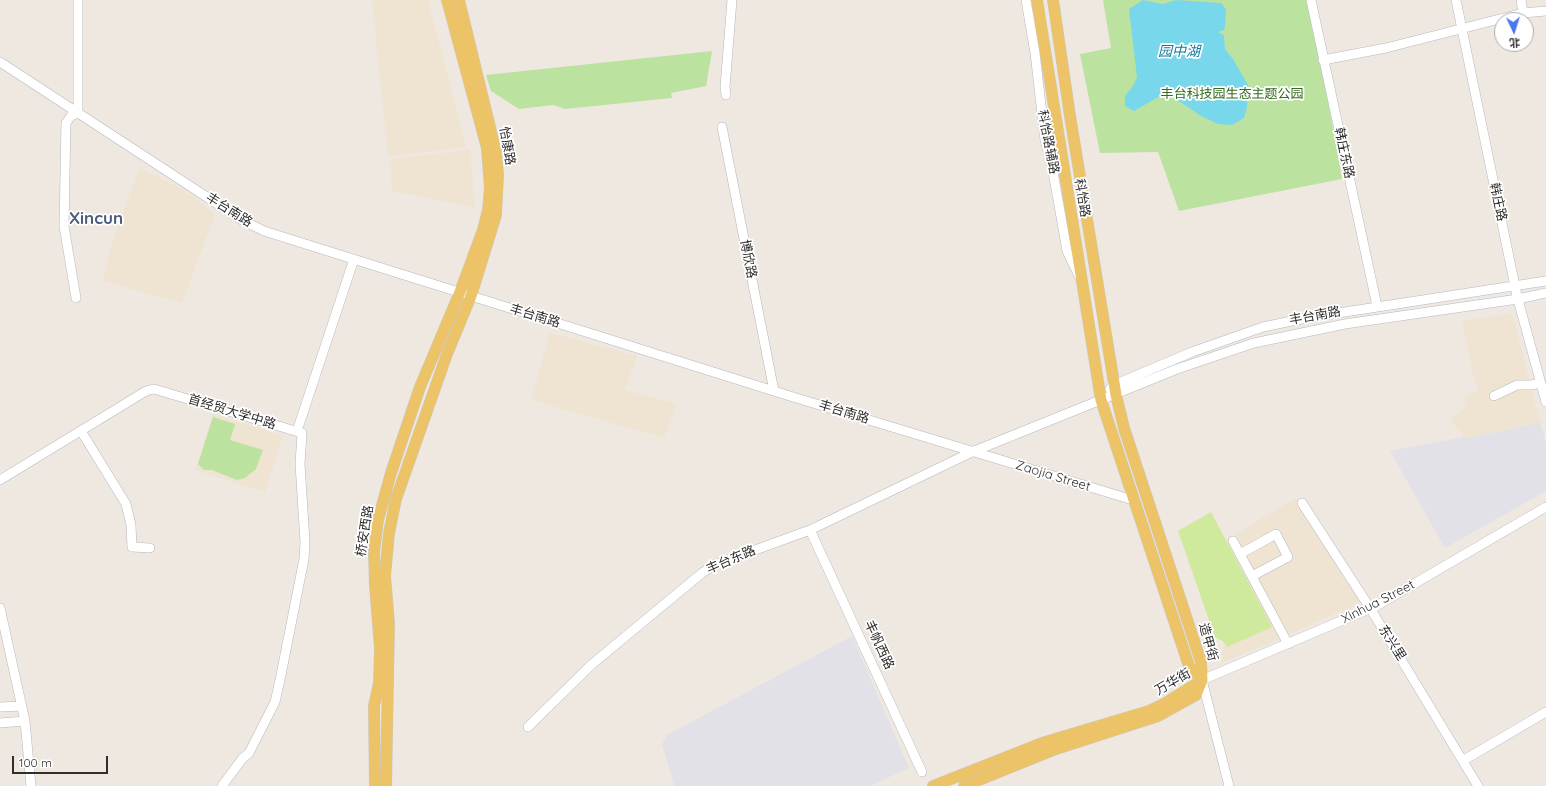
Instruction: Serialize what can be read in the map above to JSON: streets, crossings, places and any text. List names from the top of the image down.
{
  "streets": {
    "main road": [
      "怡康路",
      "科怡路",
      "桥安西路",
      "造甲街",
      "万华街"
    ],
    "street": [
      "科怡路辅路",
      "韩庄东路",
      "韩庄路",
      "丰台南路",
      "博欣路",
      "首经贸大学中路",
      "Zaojia Street",
      "丰台东路",
      "Xinhua Street",
      "东兴里",
      "丰帆西路"
    ]
  },
  "crossings": [
    ["科怡路辅路", "科怡路"],
    ["怡康路", "丰台南路"],
    ["怡康路", "桥安西路"],
    ["韩庄东路", "丰台南路"],
    ["科怡路", "丰台南路"],
    ["科怡路", "造甲街"],
    ["韩庄路", "丰台南路"],
    ["丰台南路", "博欣路"],
    ["丰台南路", "Zaojia Street"],
    ["丰台南路", "桥安西路"],
    ["丰台南路", "丰台东路"],
    ["丰台南路", "造甲街"],
    ["Zaojia Street", "丰台东路"],
    ["Zaojia Street", "造甲街"],
    ["丰台东路", "丰帆西路"],
    ["Xinhua Street", "造甲街"],
    ["Xinhua Street", "东兴里"],
    ["Xinhua Street", "万华街"],
    ["造甲街", "万华街"]
  ],
  "districts": ["Xincun"],
  "water": ["园中湖"],
  "parks": ["丰台科技园生态主题公园"],
  "scale_bar": "100 m",
  "north": "bottom"
}
